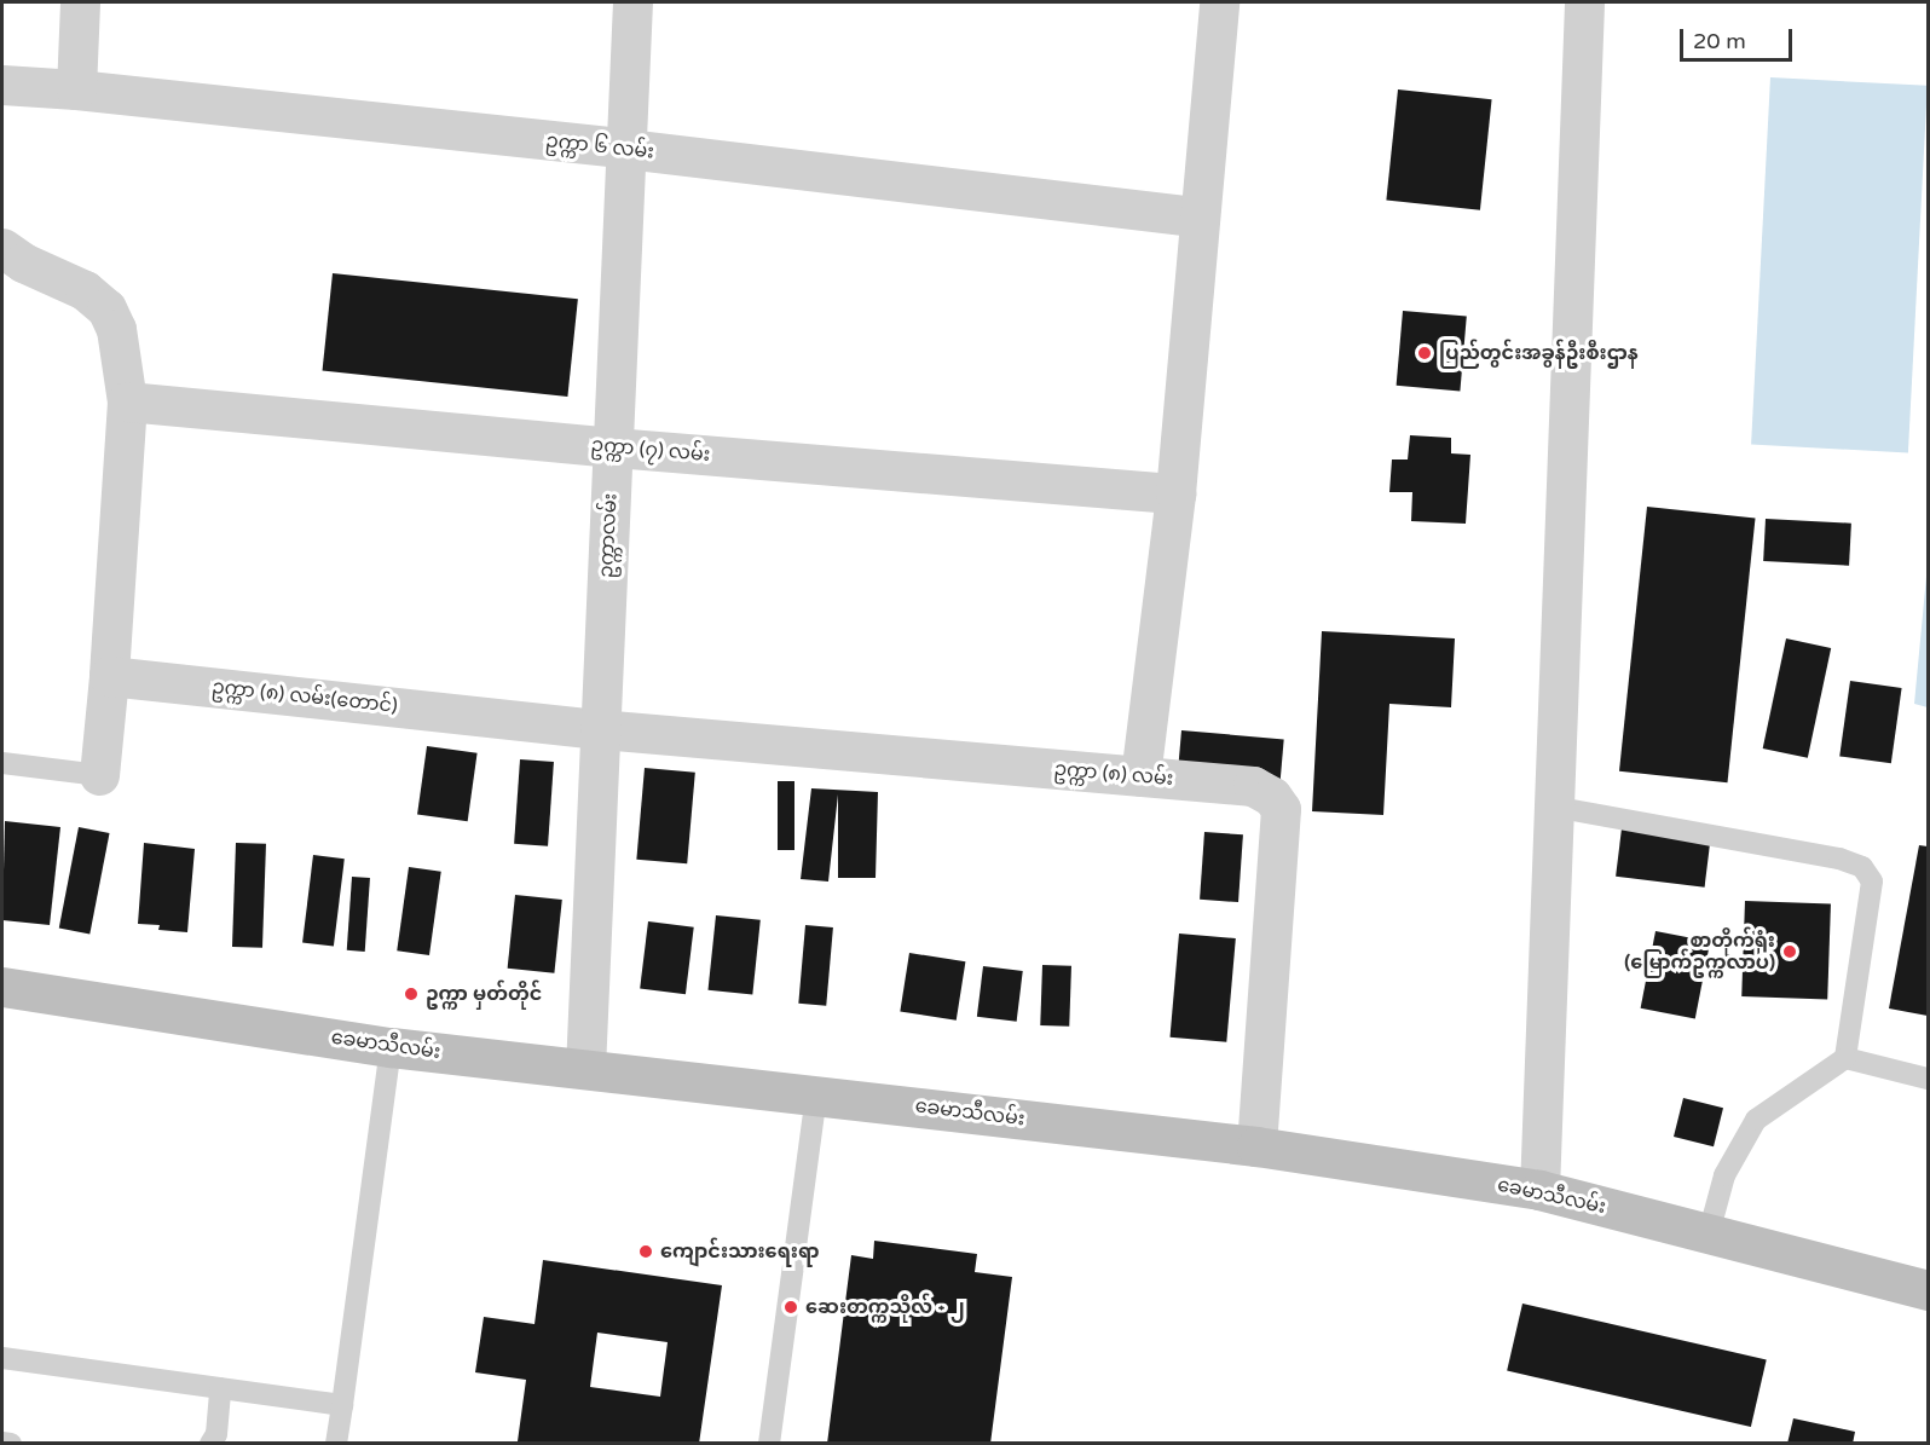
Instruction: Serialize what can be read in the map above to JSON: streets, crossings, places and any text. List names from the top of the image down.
{
  "streets": {
    "main road": ["ခေမာသီလမ်း"],
    "street": [
      "ဥက္ကာ ၆ လမ်း",
      "ဥက္ကာ (၇) လမ်း",
      "ဥက္ကာလမ်း",
      "ဥက္ကာ (၈) လမ်း(တောင်)",
      "ဥက္ကာ (၈) လမ်း"
    ]
  },
  "crossings": [
    ["ဥက္ကာ ၆ လမ်း", "ဥက္ကာလမ်း"],
    ["ဥက္ကာ (၇) လမ်း", "ဥက္ကာလမ်း"],
    ["ဥက္ကာလမ်း", "ဥက္ကာ (၈) လမ်း(တောင်)"],
    ["ဥက္ကာလမ်း", "ဥက္ကာ (၈) လမ်း"],
    ["ဥက္ကာလမ်း", "ခေမာသီလမ်း"],
    ["ဥက္ကာ (၈) လမ်း(တောင်)", "ဥက္ကာ (၈) လမ်း"],
    ["ဥက္ကာ (၈) လမ်း", "ခေမာသီလမ်း"]
  ],
  "places": [
    "ပြည်တွင်းအခွန်ဦးစီးဌာန",
    "စာတိုက်ရုံး (မြောက်ဥက္ကလာပ)",
    "ဥက္ကာ မှတ်တိုင်",
    "ကျောင်းသားရေးရာ",
    "ဆေးတက္ကသိုလ် - ၂"
  ],
  "scale_bar": "20 m"
}
